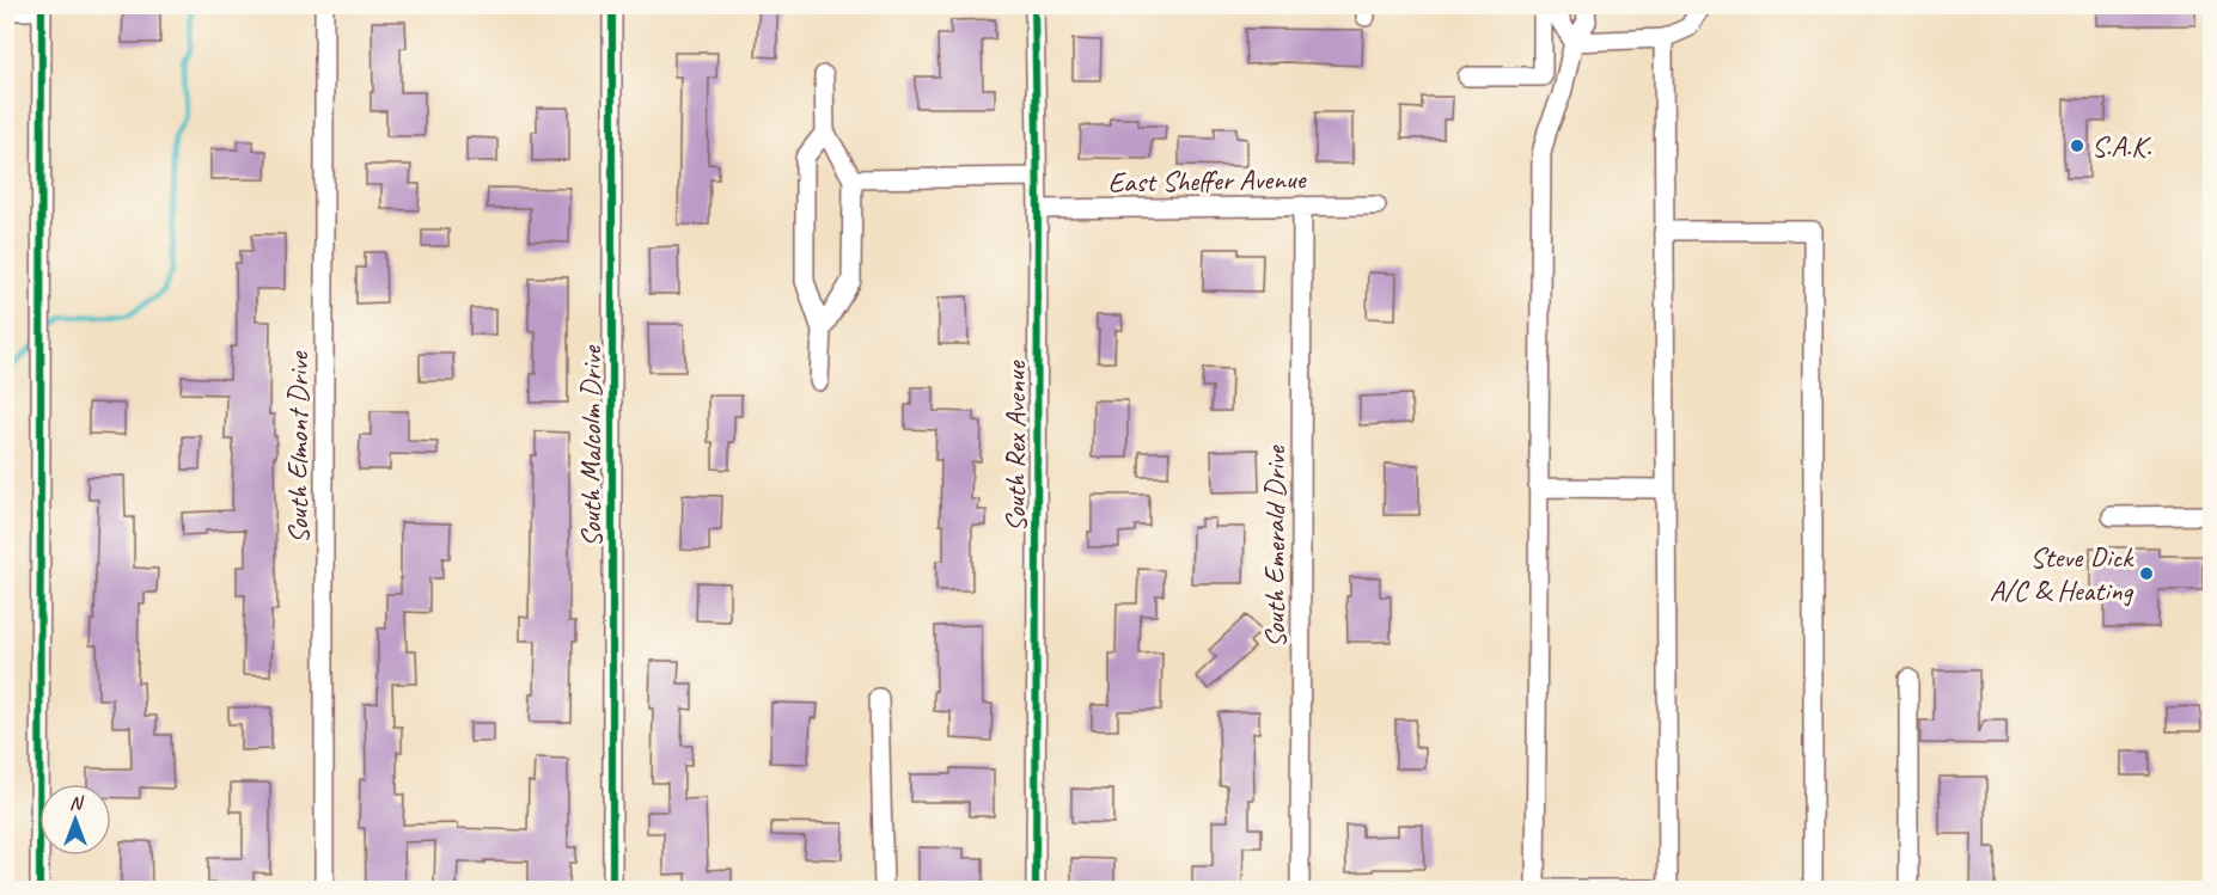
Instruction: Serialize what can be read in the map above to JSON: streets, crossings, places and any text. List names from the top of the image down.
{
  "streets": {
    "street": [
      "East Sheffer Avenue",
      "South Malcolm Drive",
      "South Rex Avenue",
      "South Elmont Drive",
      "South Emerald Drive"
    ]
  },
  "crossings": [
    ["East Sheffer Avenue", "South Rex Avenue"],
    ["East Sheffer Avenue", "South Emerald Drive"]
  ],
  "places": ["S.A.K.", "Steve Dick A/C & Heating"],
  "north": "top"
}
